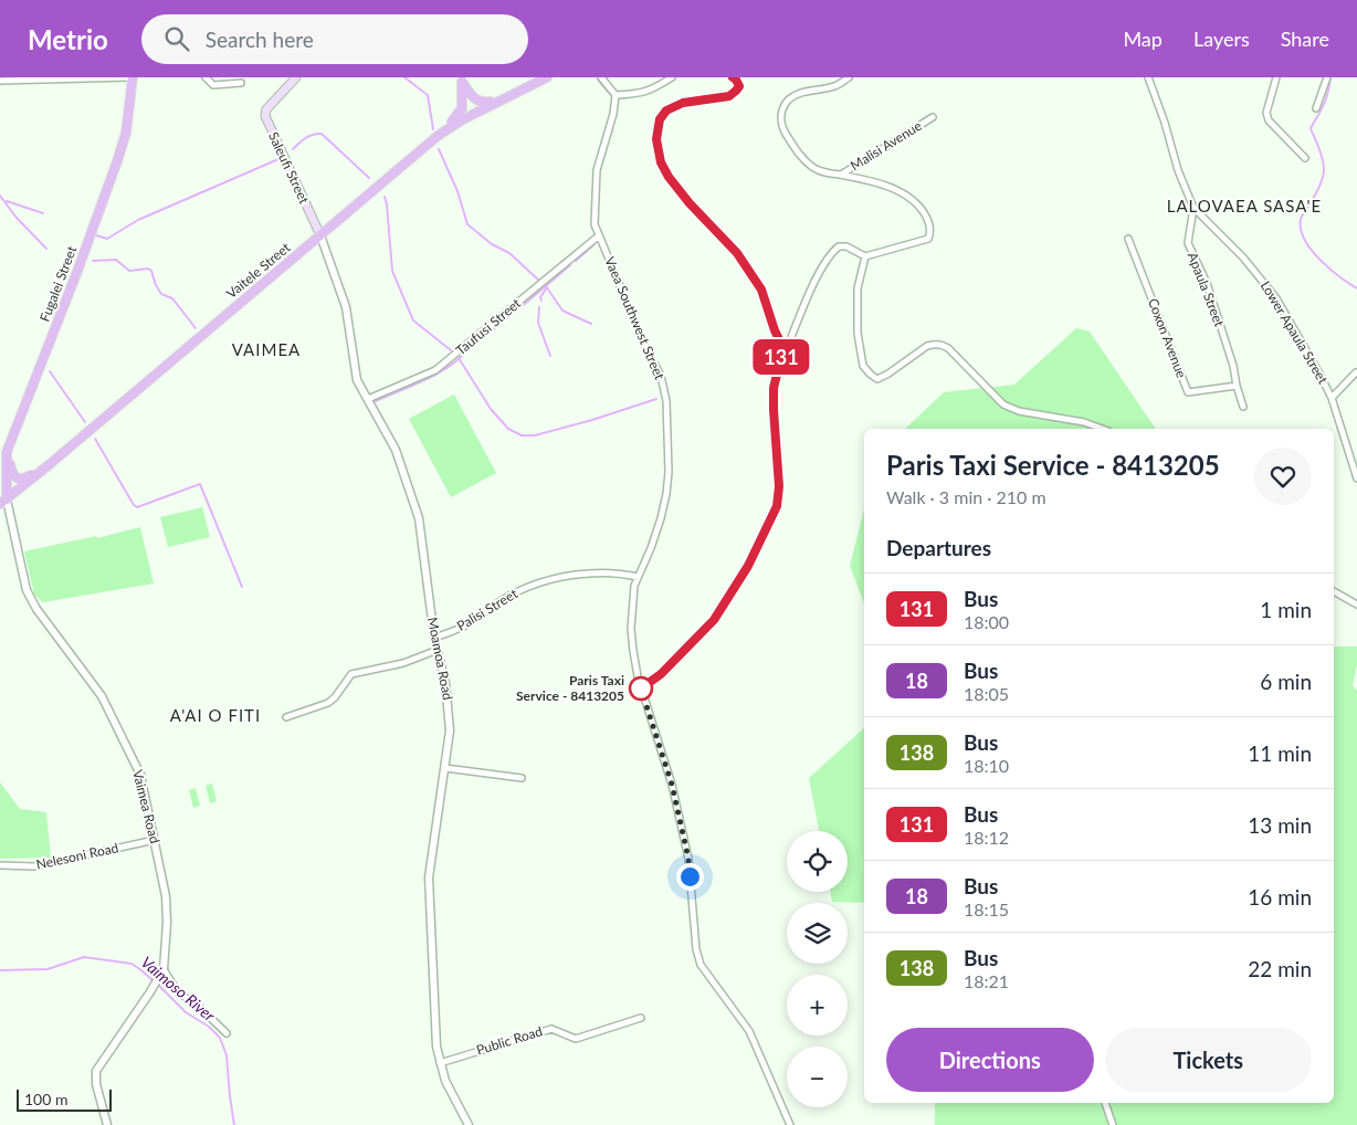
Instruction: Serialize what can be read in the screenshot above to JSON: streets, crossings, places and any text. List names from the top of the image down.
{
  "streets": {
    "main road": ["Saleufi Street", "Vaitele Street", "Fugalei Street"],
    "street": [
      "Malisi Avenue",
      "Apaula Street",
      "Vaea Southwest Street",
      "Taufusi Street",
      "Lower Apaula Street",
      "Coxon Avenue",
      "Palisi Street",
      "Moamoa Road",
      "Vaimea Road",
      "Nelesoni Road",
      "Public Road"
    ]
  },
  "crossings": [
    ["Saleufi Street", "Vaitele Street"],
    ["Saleufi Street", "Moamoa Road"],
    ["Vaitele Street", "Fugalei Street"],
    ["Vaitele Street", "Moamoa Road"],
    ["Vaitele Street", "Vaimea Road"],
    ["Fugalei Street", "Vaimea Road"],
    ["Apaula Street", "Lower Apaula Street"],
    ["Apaula Street", "Coxon Avenue"],
    ["Vaea Southwest Street", "Taufusi Street"],
    ["Vaea Southwest Street", "Palisi Street"],
    ["Taufusi Street", "Moamoa Road"],
    ["Palisi Street", "Moamoa Road"],
    ["Moamoa Road", "Public Road"],
    ["Vaimea Road", "Nelesoni Road"]
  ],
  "districts": ["LALOVAEA SASA'E", "VAIMEA", "A'AI O FITI"],
  "water": ["Vaimoso River"],
  "places": ["Paris Taxi Service - 8413205"],
  "lines": ["bus line 131"],
  "scale_bar": "100 m",
  "page": {
    "header": "Metrio",
    "search": "Search here",
    "nav": ["Map", "Layers", "Share"],
    "on_map": "131",
    "heading": [
      ["Paris Taxi Service - 8413205", "Walk · 3 min · 210 m"],
      "Departures"
    ],
    "list": [
      {
        "mark": "131",
        "name": "Bus",
        "note": "18:00",
        "value": "1 min"
      },
      {
        "mark": "18",
        "name": "Bus",
        "note": "18:05",
        "value": "6 min"
      },
      {
        "mark": "138",
        "name": "Bus",
        "note": "18:10",
        "value": "11 min"
      },
      {
        "mark": "131",
        "name": "Bus",
        "note": "18:12",
        "value": "13 min"
      },
      {
        "mark": "18",
        "name": "Bus",
        "note": "18:15",
        "value": "16 min"
      },
      {
        "mark": "138",
        "name": "Bus",
        "note": "18:21",
        "value": "22 min"
      }
    ],
    "map_buttons": ["+", "−"],
    "buttons": ["Directions", "Tickets"],
    "scale": "100 m"
  }
}
